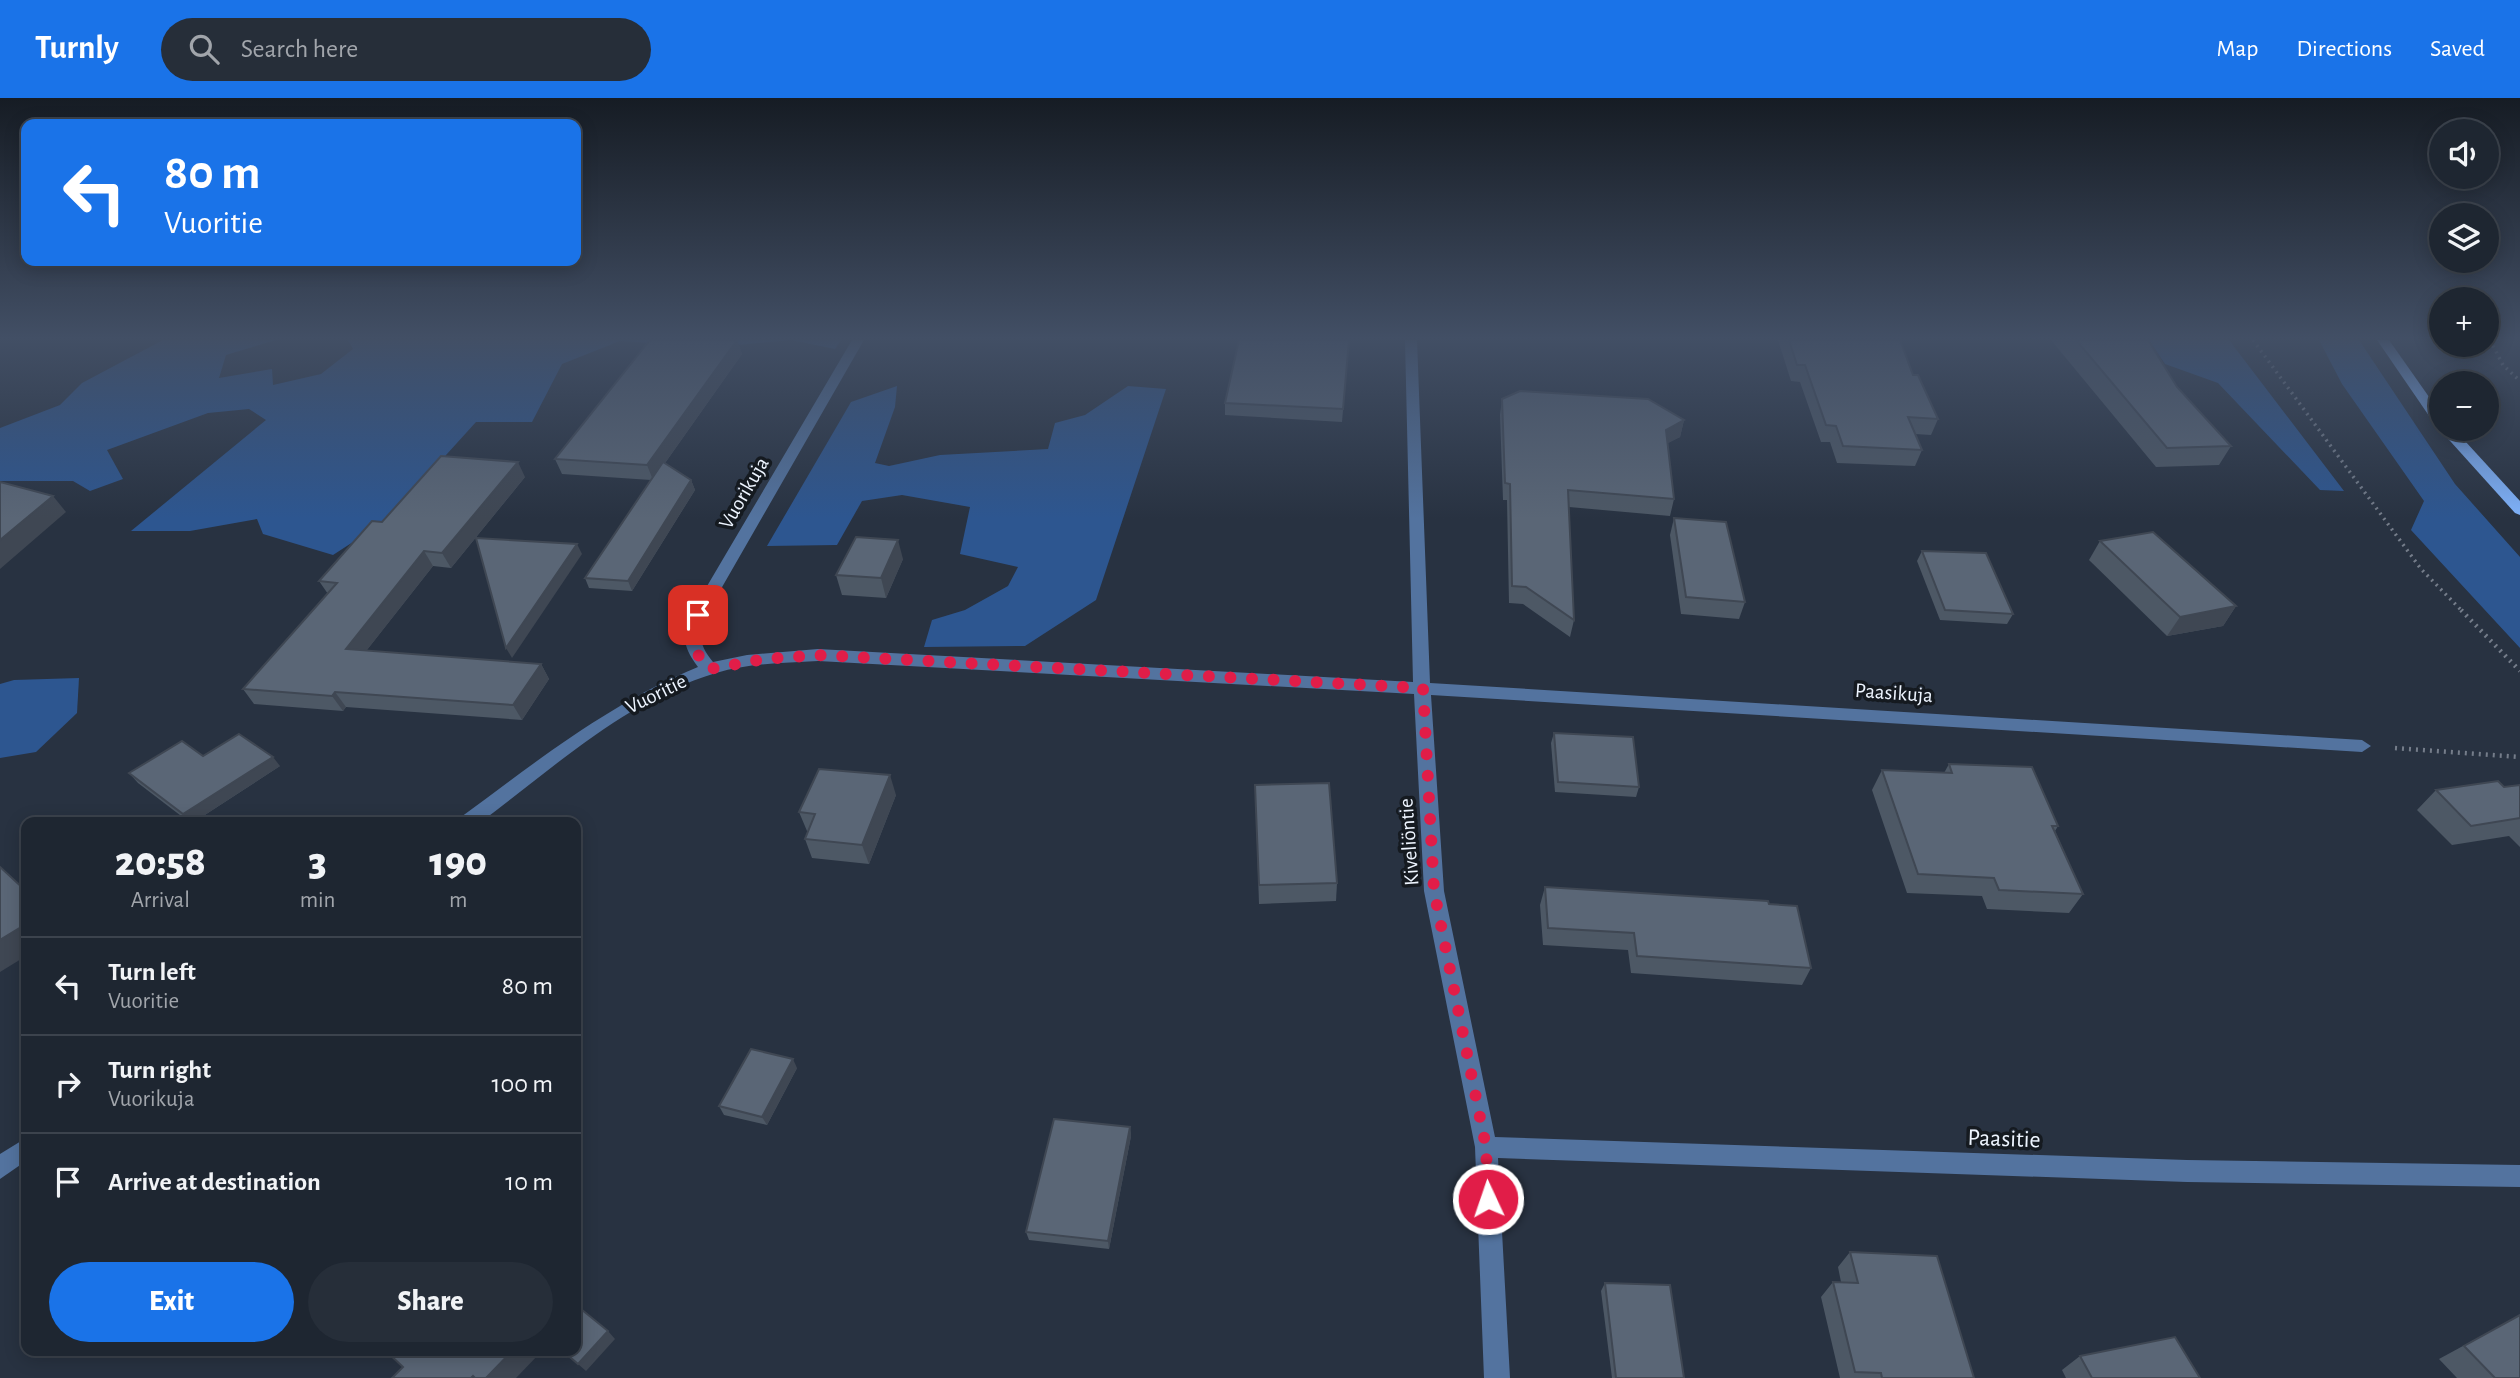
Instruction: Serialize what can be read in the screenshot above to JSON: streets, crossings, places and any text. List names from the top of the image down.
{
  "streets": {
    "street": [
      "Vuorikuja",
      "Paasikuja",
      "Vuoritie",
      "Kiveliöntie",
      "Paasitie"
    ]
  },
  "crossings": [
    ["Vuorikuja", "Vuoritie"],
    ["Paasikuja", "Vuoritie"],
    ["Paasikuja", "Kiveliöntie"],
    ["Vuoritie", "Kiveliöntie"],
    ["Kiveliöntie", "Paasitie"]
  ],
  "page": {
    "header": "Turnly",
    "search": "Search here",
    "nav": ["Map", "Directions", "Saved"],
    "map_buttons": ["+", "−"],
    "turn": ["80 m", "Vuoritie"],
    "eta": [
      "20:58",
      "Arrival",
      "3",
      "min",
      "190",
      "m"
    ],
    "list": [
      {
        "name": "Turn left",
        "note": "Vuoritie",
        "value": "80 m"
      },
      {
        "name": "Turn right",
        "note": "Vuorikuja",
        "value": "100 m"
      },
      {
        "name": "Arrive at destination",
        "value": "10 m"
      }
    ],
    "buttons": ["Exit", "Share"]
  }
}
